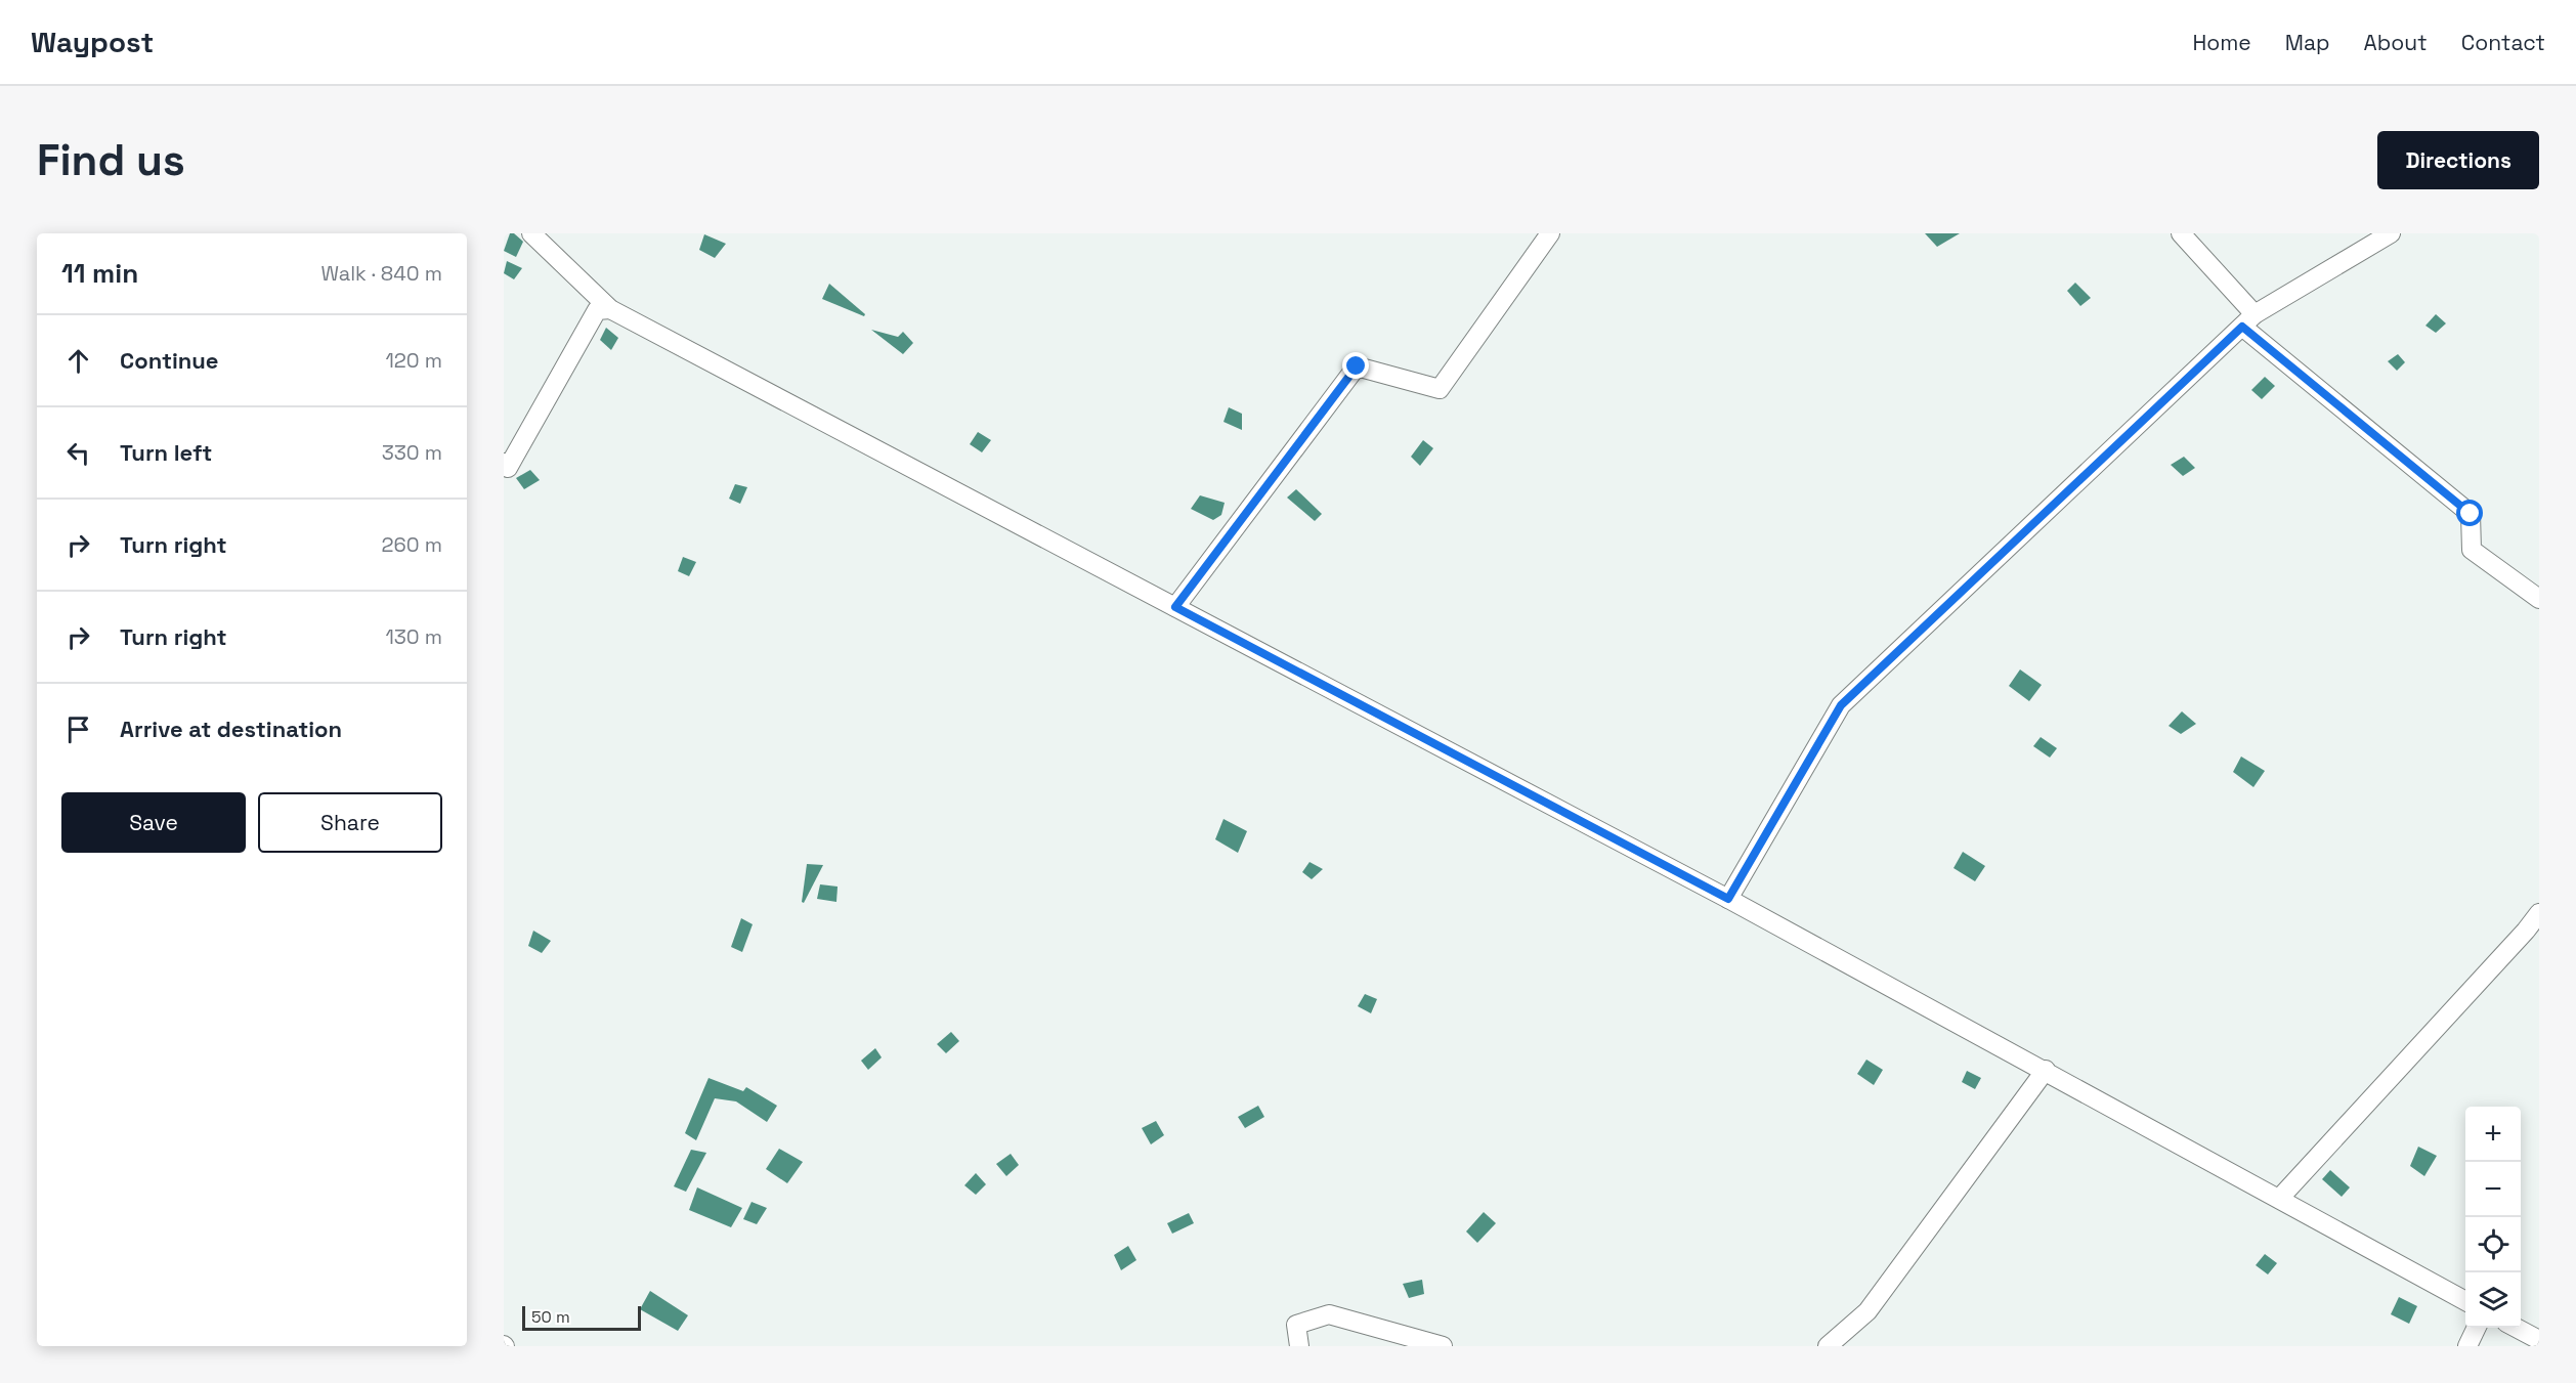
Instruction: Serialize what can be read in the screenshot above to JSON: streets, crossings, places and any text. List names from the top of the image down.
{
  "scale_bar": "50 m",
  "page": {
    "header": "Waypost",
    "nav": [
      "Home",
      "Map",
      "About",
      "Contact"
    ],
    "buttons": [
      "Directions",
      ["Save", "Share"]
    ],
    "title": "Find us",
    "heading": ["11 min", "Walk · 840 m"],
    "list": [
      ["Continue", "120 m"],
      ["Turn left", "330 m"],
      ["Turn right", "260 m"],
      ["Turn right", "130 m"],
      "Arrive at destination"
    ],
    "map_buttons": ["+", "−"],
    "scale": "50 m"
  }
}
